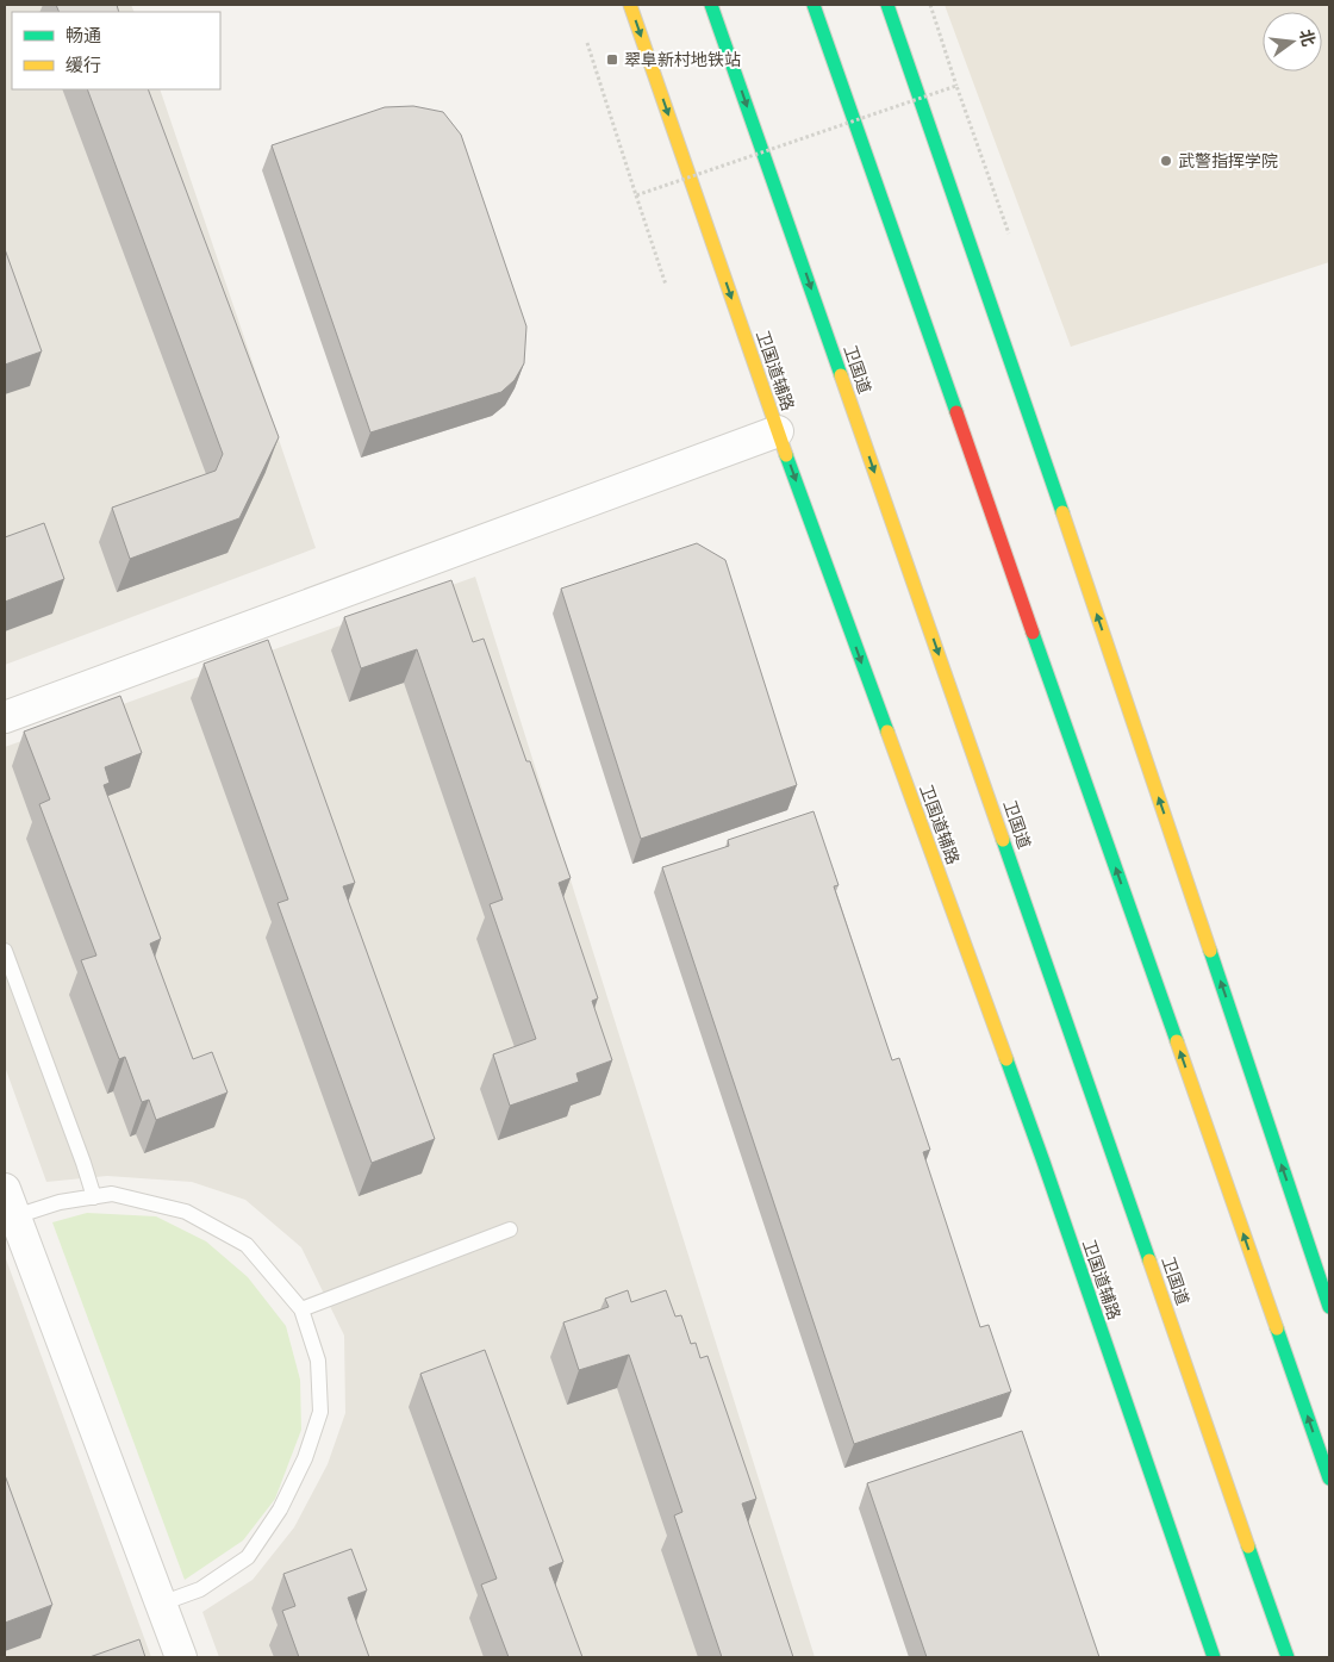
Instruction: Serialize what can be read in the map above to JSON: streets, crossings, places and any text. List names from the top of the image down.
{
  "streets": {
    "main road": ["卫国道", "卫国道辅路"]
  },
  "one_way": ["卫国道辅路"],
  "places": {
    "transit": ["翠阜新村地铁站"],
    "other": ["武警指挥学院"]
  },
  "legend": ["畅通", "缓行"],
  "north": "right"
}
